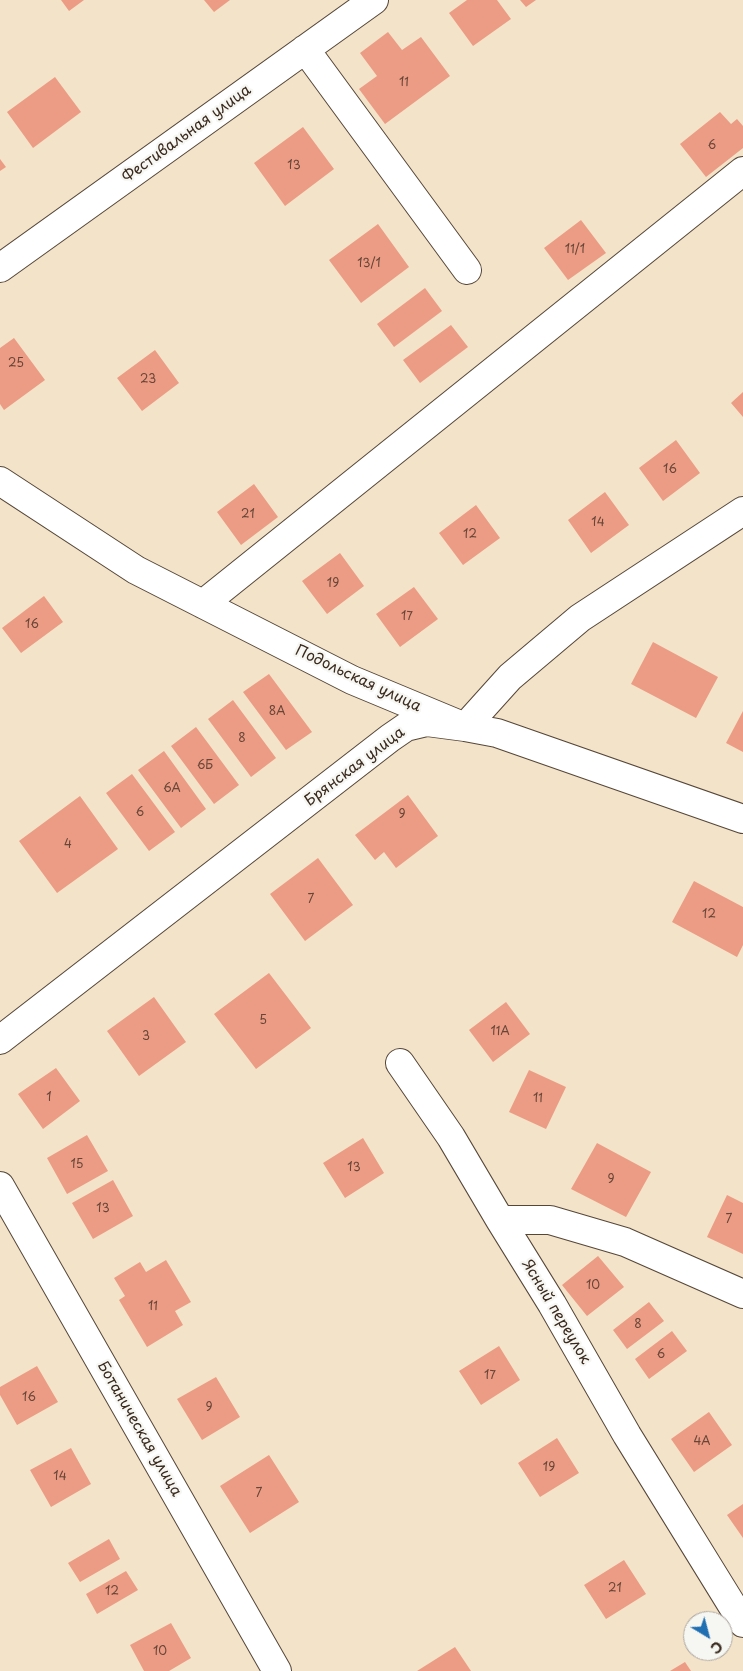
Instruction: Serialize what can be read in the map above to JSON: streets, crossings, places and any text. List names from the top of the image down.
{
  "streets": {
    "street": [
      "Фестивальная улица",
      "Подольская улица",
      "Брянская улица",
      "Ясный переулок",
      "Ботаническая улица"
    ]
  },
  "crossings": [
    ["Подольская улица", "Брянская улица"]
  ],
  "house_numbers": [
    "11",
    "6",
    "13",
    "11/1",
    "13/1",
    "25",
    "23",
    "16",
    "21",
    "14",
    "12",
    "19",
    "17",
    "16",
    "8А",
    "8",
    "6Б",
    "6А",
    "6",
    "9",
    "4",
    "7",
    "12",
    "5",
    "11А",
    "3",
    "1",
    "11",
    "15",
    "13",
    "9",
    "13",
    "7",
    "10",
    "11",
    "8",
    "6",
    "17",
    "16",
    "9",
    "4А",
    "19",
    "14",
    "7",
    "21",
    "12",
    "10"
  ],
  "north": "bottom right"
}
